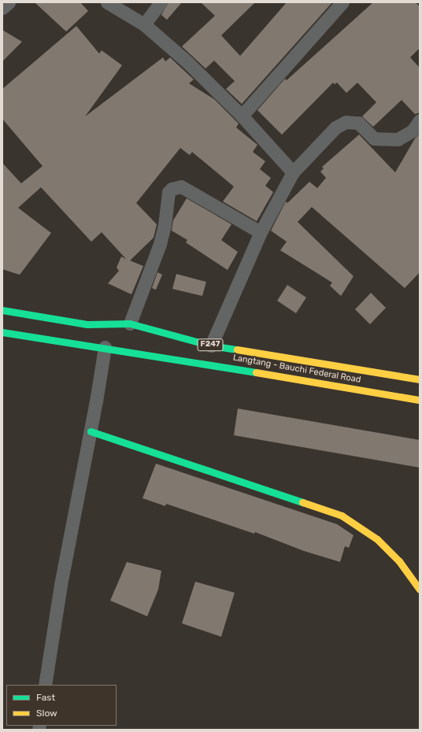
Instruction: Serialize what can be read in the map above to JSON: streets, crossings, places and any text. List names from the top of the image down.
{
  "streets": {
    "main road": ["F247", "Langtang - Bauchi Federal Road"]
  },
  "legend": ["Fast", "Slow"]
}
